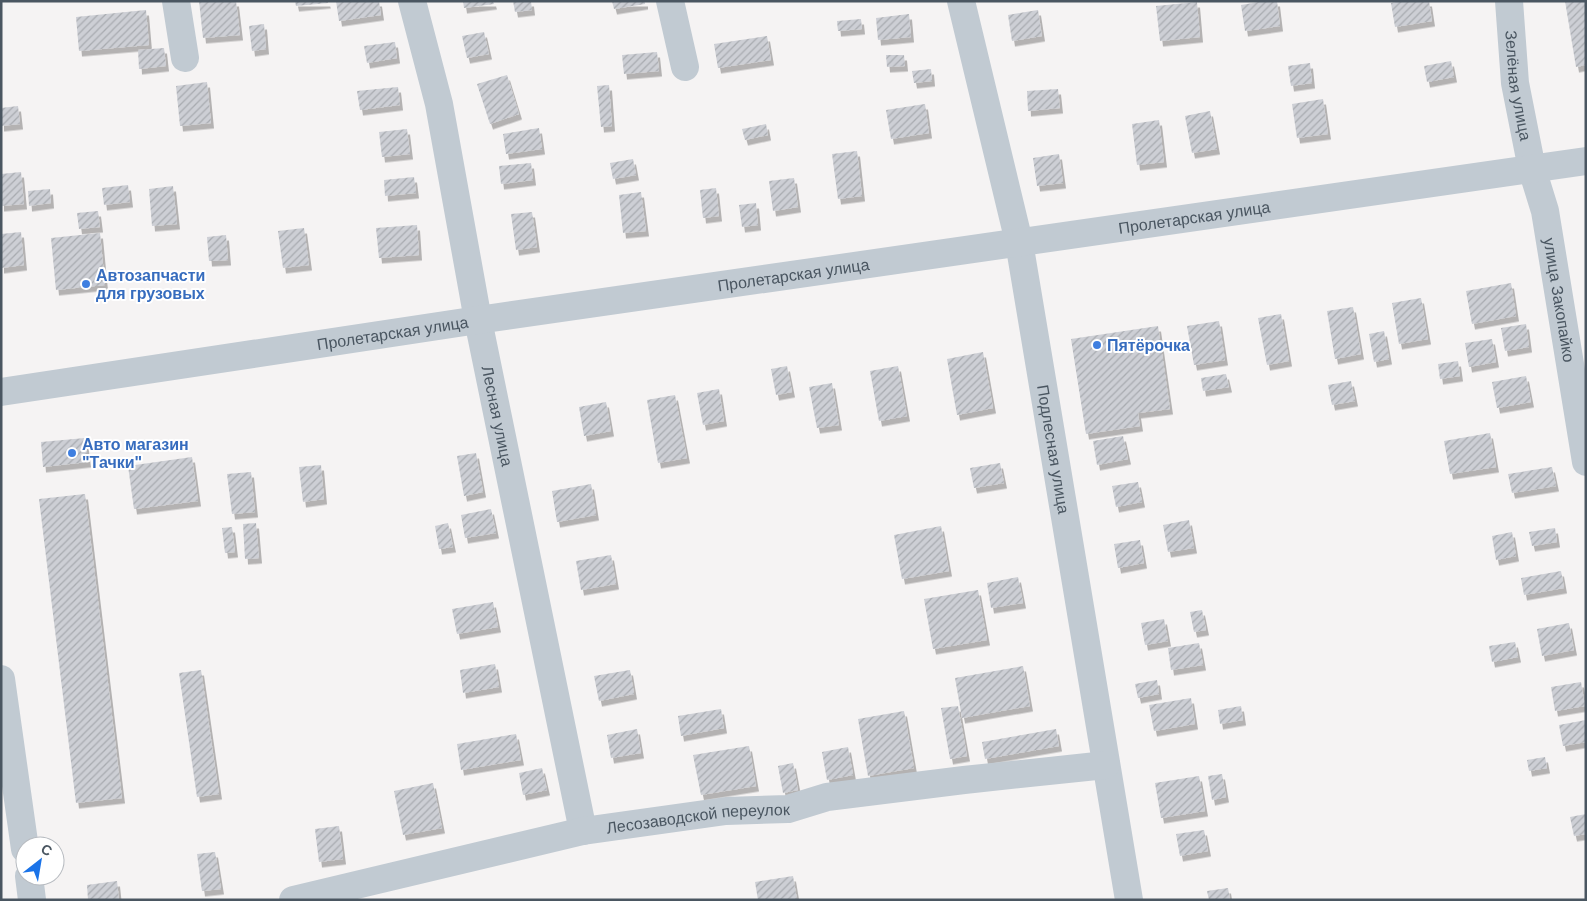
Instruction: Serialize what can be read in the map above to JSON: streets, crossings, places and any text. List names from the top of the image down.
{
  "streets": {
    "street": [
      "Зелёная улица",
      "Пролетарская улица",
      "улица Закопайко",
      "Лесная улица",
      "Подлесная улица",
      "Лесозаводской переулок"
    ]
  },
  "crossings": [
    ["Зелёная улица", "Пролетарская улица"],
    ["Зелёная улица", "улица Закопайко"],
    ["Пролетарская улица", "улица Закопайко"],
    ["Пролетарская улица", "Лесная улица"],
    ["Пролетарская улица", "Подлесная улица"],
    ["Лесная улица", "Лесозаводской переулок"],
    ["Подлесная улица", "Лесозаводской переулок"]
  ],
  "places": ["Автозапчасти для грузовых", "Пятёрочка", "Авто магазин \"Тачки\""],
  "north": "top right"
}
